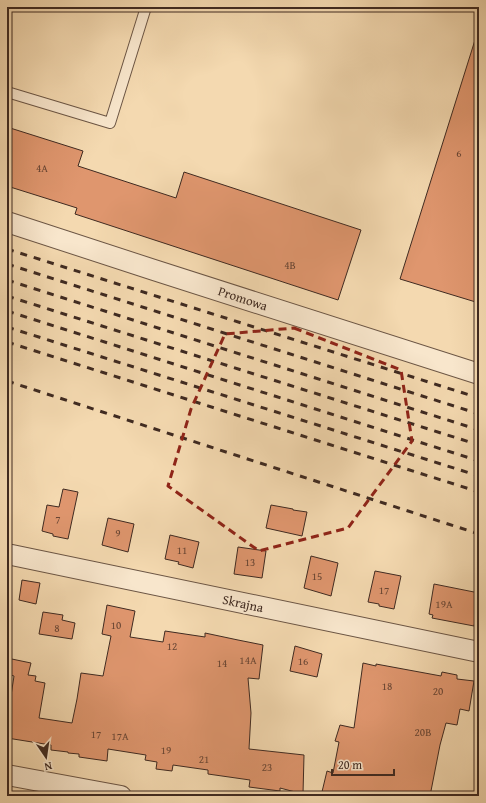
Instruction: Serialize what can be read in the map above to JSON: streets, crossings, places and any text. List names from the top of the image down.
{
  "streets": {
    "street": ["Promowa", "Skrajna"]
  },
  "house_numbers": [
    "6",
    "4A",
    "4B",
    "7",
    "9",
    "11",
    "13",
    "15",
    "17",
    "19A",
    "10",
    "8",
    "12",
    "14A",
    "16",
    "14",
    "18",
    "20",
    "20B",
    "17",
    "17A",
    "19",
    "21",
    "23"
  ],
  "scale_bar": "20 m",
  "north": "bottom"
}
